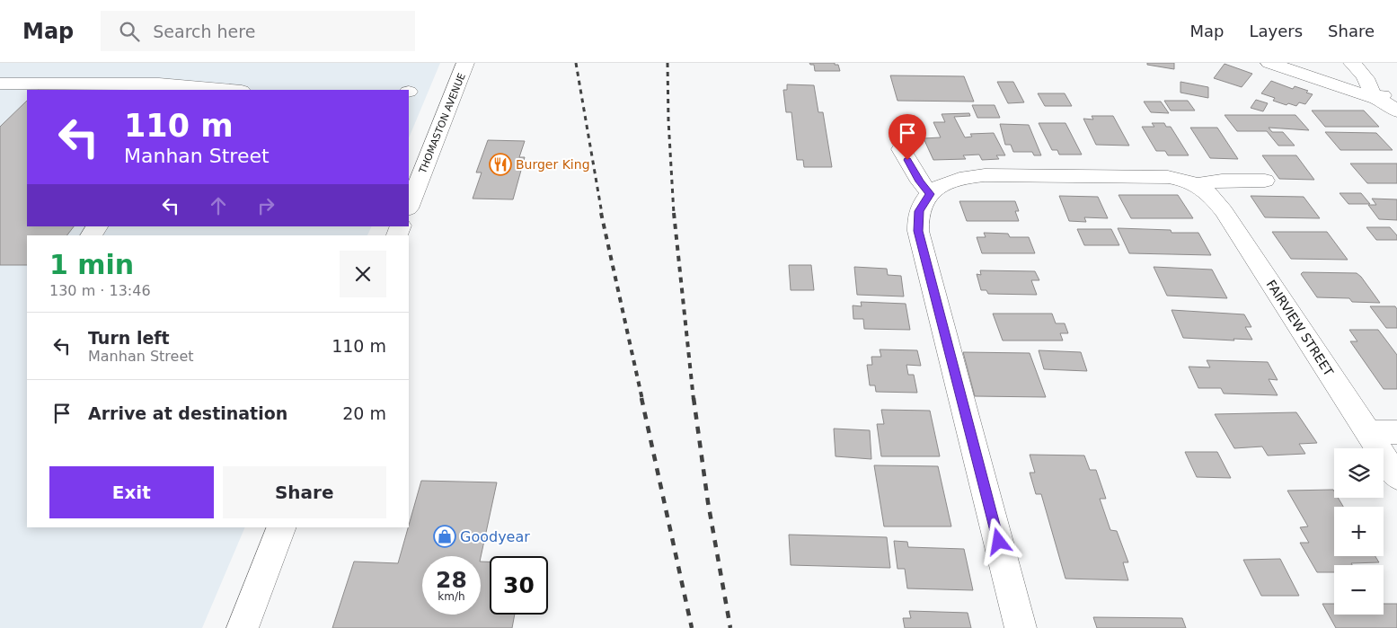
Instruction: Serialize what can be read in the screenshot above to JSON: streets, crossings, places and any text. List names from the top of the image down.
{
  "streets": {
    "street": ["THOMASTON AVENUE", "FAIRVIEW STREET"]
  },
  "places": {
    "restaurant": ["Burger King"],
    "shop": ["Goodyear"]
  },
  "page": {
    "header": "Map",
    "search": "Search here",
    "nav": ["Map", "Layers", "Share"],
    "turn": ["110 m", "Manhan Street"],
    "heading": ["1 min", "130 m · 13:46"],
    "list": [
      {
        "name": "Turn left",
        "note": "Manhan Street",
        "value": "110 m"
      },
      {
        "name": "Arrive at destination",
        "value": "20 m"
      }
    ],
    "map_buttons": ["+", "−"],
    "buttons": ["Exit", "Share"],
    "speed": "28 km/h",
    "limit": "30"
  }
}
